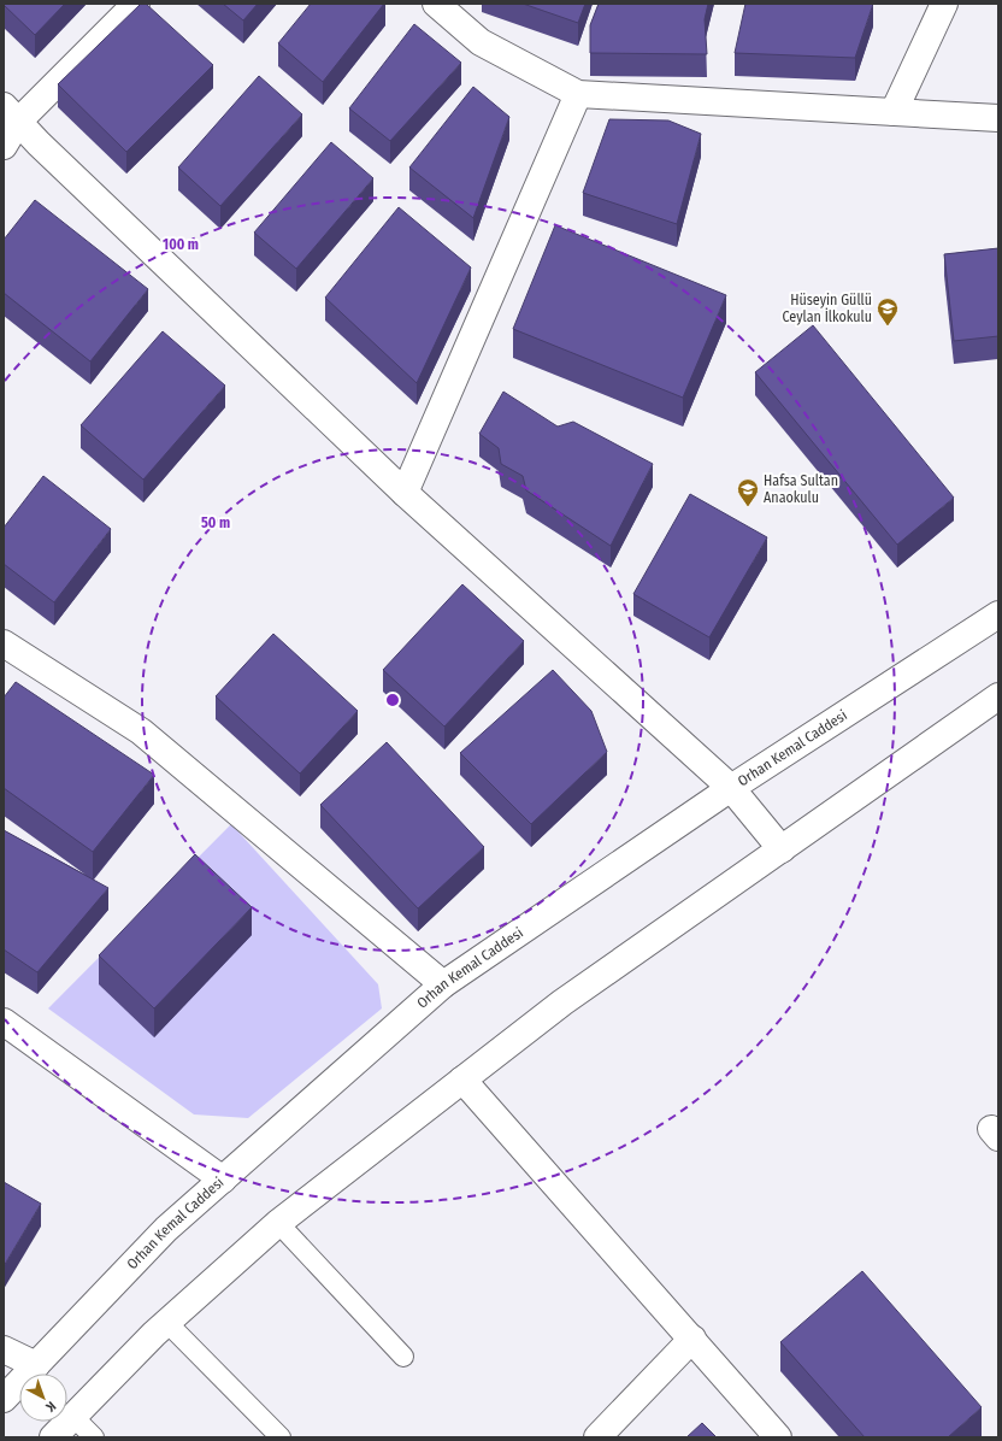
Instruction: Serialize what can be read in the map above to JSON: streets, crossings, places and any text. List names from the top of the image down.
{
  "streets": {
    "street": ["Orhan Kemal Caddesi"]
  },
  "places": {
    "school or university": ["Hüseyin Güllü Ceylan İlkokulu", "Hafsa Sultan Anaokulu"]
  },
  "north": "bottom right",
  "rings": ["100 m", "50 m"]
}
